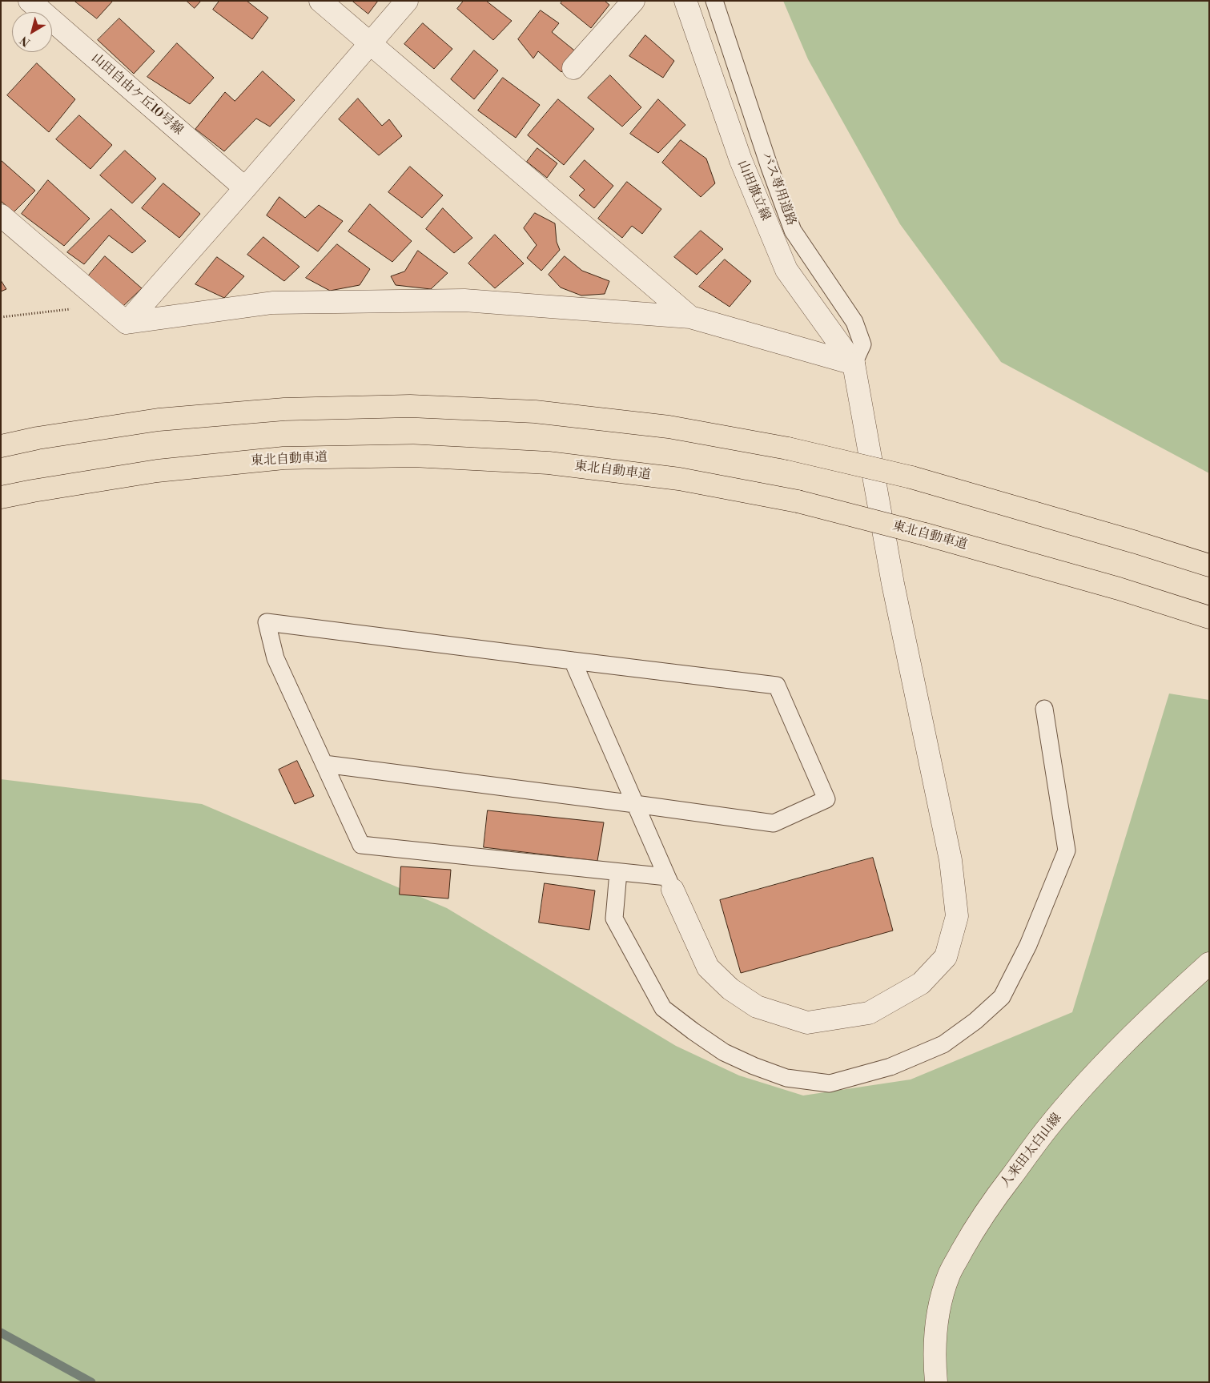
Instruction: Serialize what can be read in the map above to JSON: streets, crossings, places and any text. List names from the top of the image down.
{
  "streets": {
    "highway": ["東北自動車道"],
    "street": ["山田自由ケ丘10号線", "山田旗立線", "人来田太白山線"],
    "lane": ["バス専用道路"]
  },
  "crossings": [
    ["バス専用道路", "山田旗立線"]
  ],
  "north": "bottom left"
}
